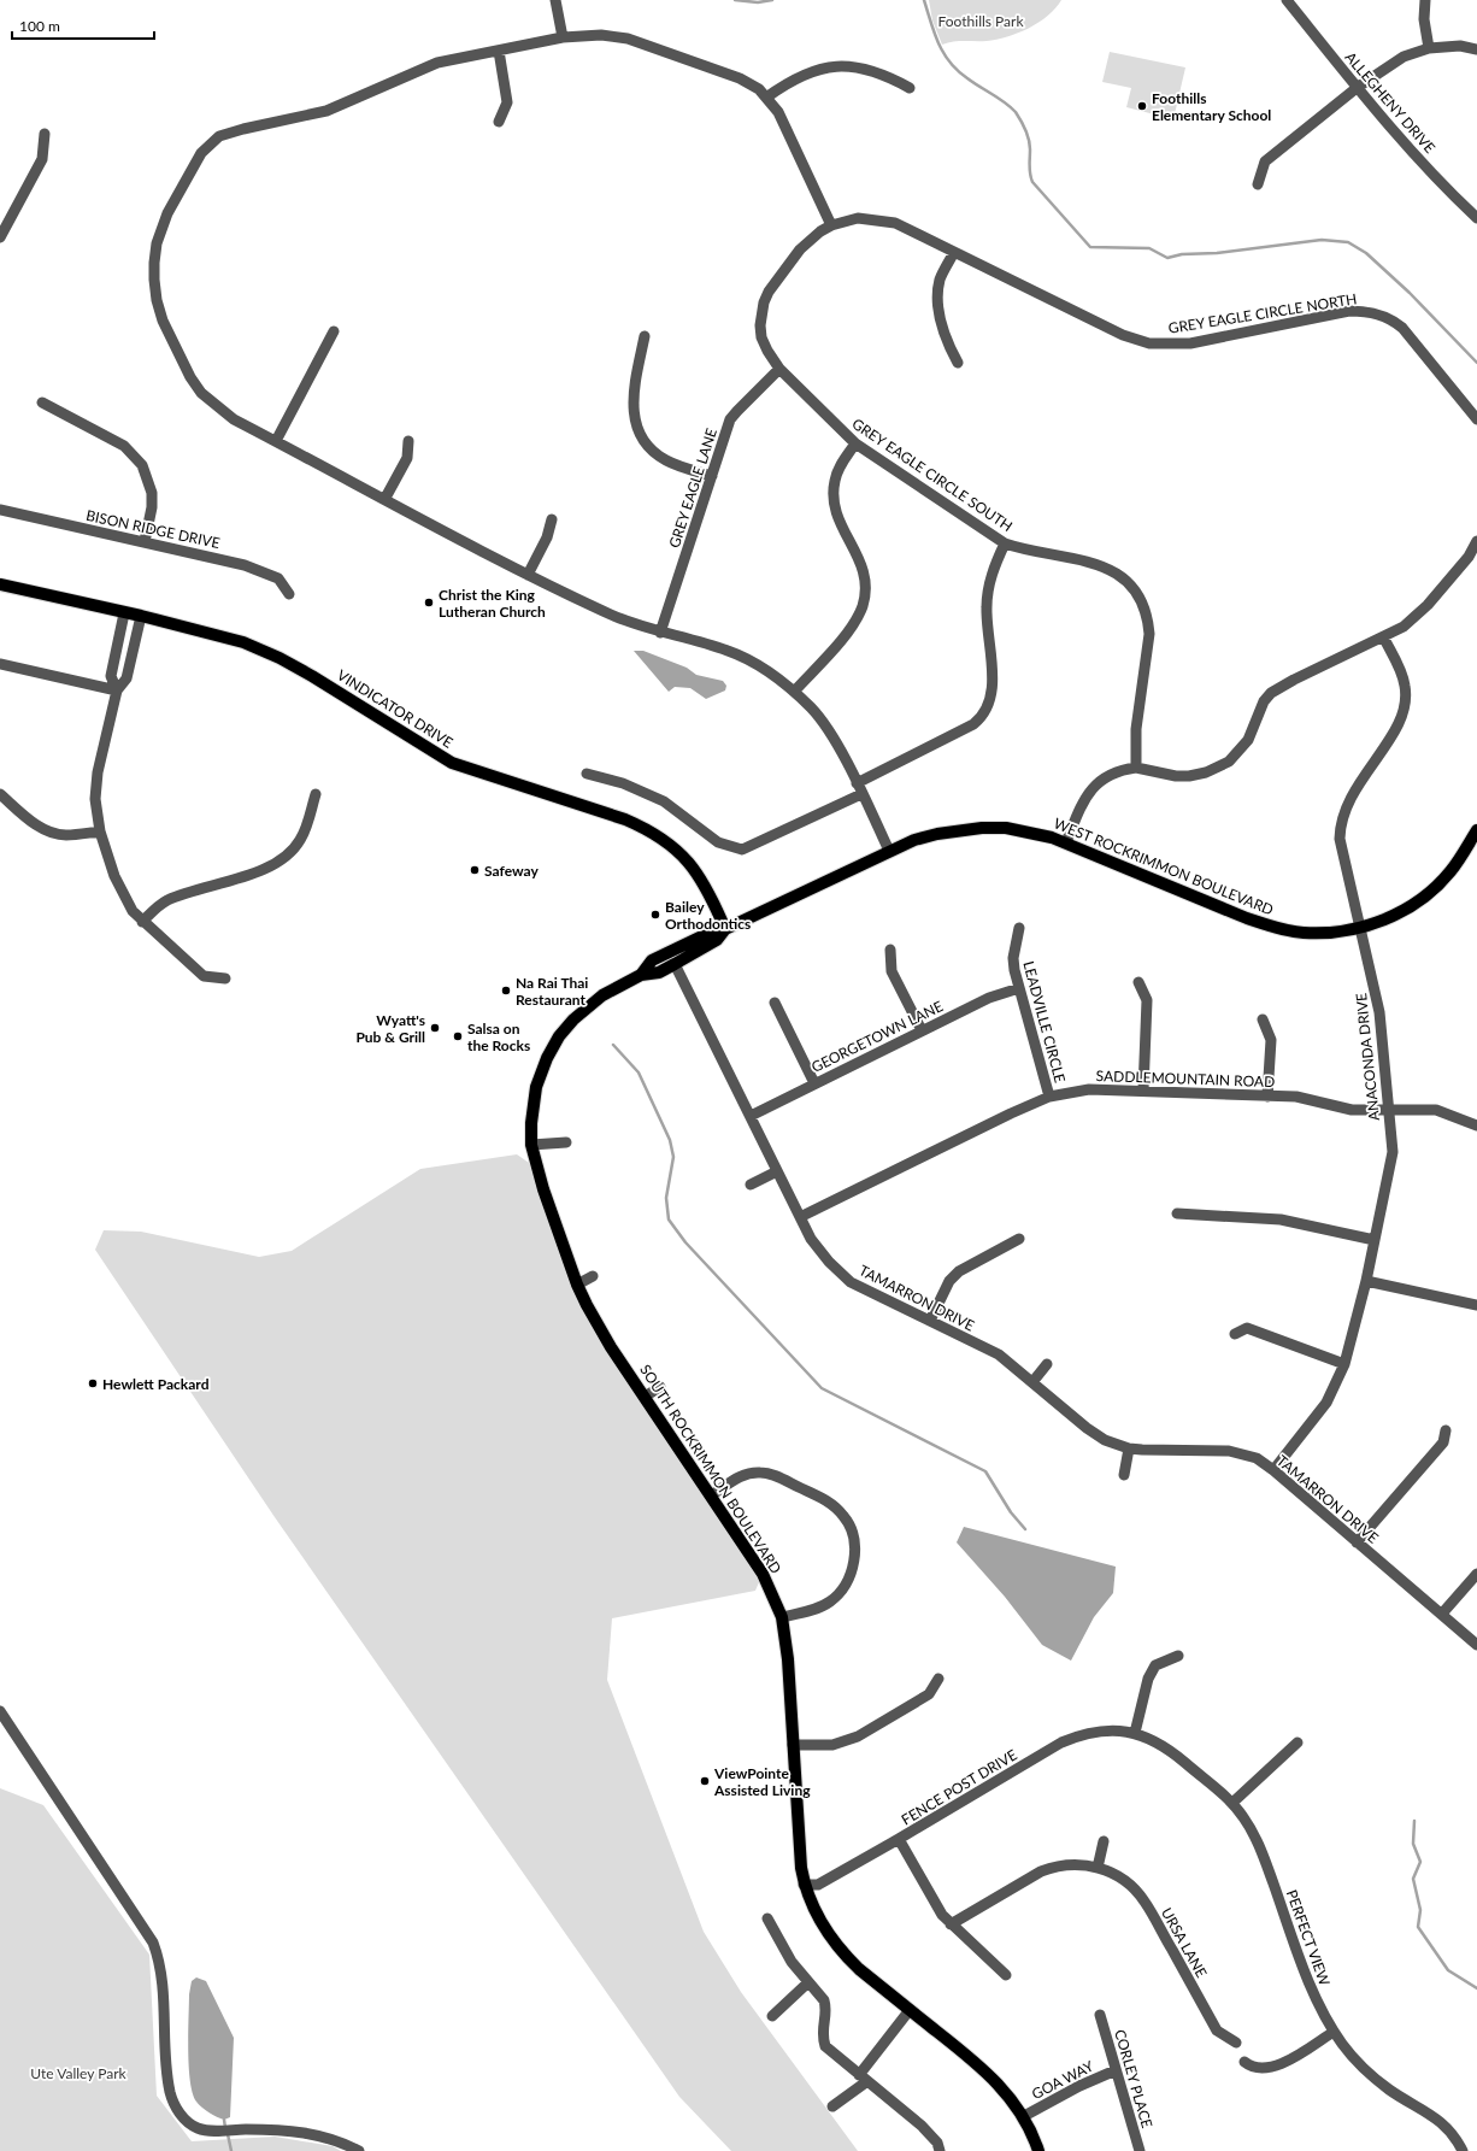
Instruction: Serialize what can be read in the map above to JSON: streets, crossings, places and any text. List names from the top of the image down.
{
  "streets": {
    "main road": ["VINDICATOR DRIVE", "WEST ROCKRIMMON BOULEVARD", "SOUTH ROCKRIMMON BOULEVARD"],
    "street": [
      "ALLEGHENY DRIVE",
      "GREY EAGLE CIRCLE NORTH",
      "GREY EAGLE CIRCLE SOUTH",
      "GREY EAGLE LANE",
      "BISON RIDGE DRIVE",
      "LEADVILLE CIRCLE",
      "GEORGETOWN LANE",
      "ANACONDA DRIVE",
      "SADDLEMOUNTAIN ROAD",
      "TAMARRON DRIVE",
      "FENCE POST DRIVE",
      "PERFECT VIEW",
      "URSA LANE",
      "CORLEY PLACE",
      "GOA WAY"
    ]
  },
  "crossings": [
    ["GREY EAGLE CIRCLE NORTH", "GREY EAGLE CIRCLE SOUTH"],
    ["GREY EAGLE CIRCLE SOUTH", "GREY EAGLE LANE"],
    ["VINDICATOR DRIVE", "SOUTH ROCKRIMMON BOULEVARD"],
    ["WEST ROCKRIMMON BOULEVARD", "ANACONDA DRIVE"],
    ["WEST ROCKRIMMON BOULEVARD", "SOUTH ROCKRIMMON BOULEVARD"],
    ["LEADVILLE CIRCLE", "GEORGETOWN LANE"],
    ["LEADVILLE CIRCLE", "SADDLEMOUNTAIN ROAD"],
    ["GEORGETOWN LANE", "TAMARRON DRIVE"],
    ["ANACONDA DRIVE", "SADDLEMOUNTAIN ROAD"],
    ["ANACONDA DRIVE", "TAMARRON DRIVE"],
    ["SADDLEMOUNTAIN ROAD", "TAMARRON DRIVE"],
    ["TAMARRON DRIVE", "SOUTH ROCKRIMMON BOULEVARD"],
    ["SOUTH ROCKRIMMON BOULEVARD", "FENCE POST DRIVE"],
    ["SOUTH ROCKRIMMON BOULEVARD", "GOA WAY"],
    ["FENCE POST DRIVE", "PERFECT VIEW"],
    ["CORLEY PLACE", "GOA WAY"]
  ],
  "parks": ["Foothills Park", "Ute Valley Park"],
  "places": [
    "Foothills Elementary School",
    "Christ the King Lutheran Church",
    "Safeway",
    "Bailey Orthodontics",
    "Na Rai Thai Restaurant",
    "Wyatt's Pub & Grill",
    "Salsa on the Rocks",
    "Hewlett Packard",
    "ViewPointe Assisted Living"
  ],
  "scale_bar": "100 m"
}
